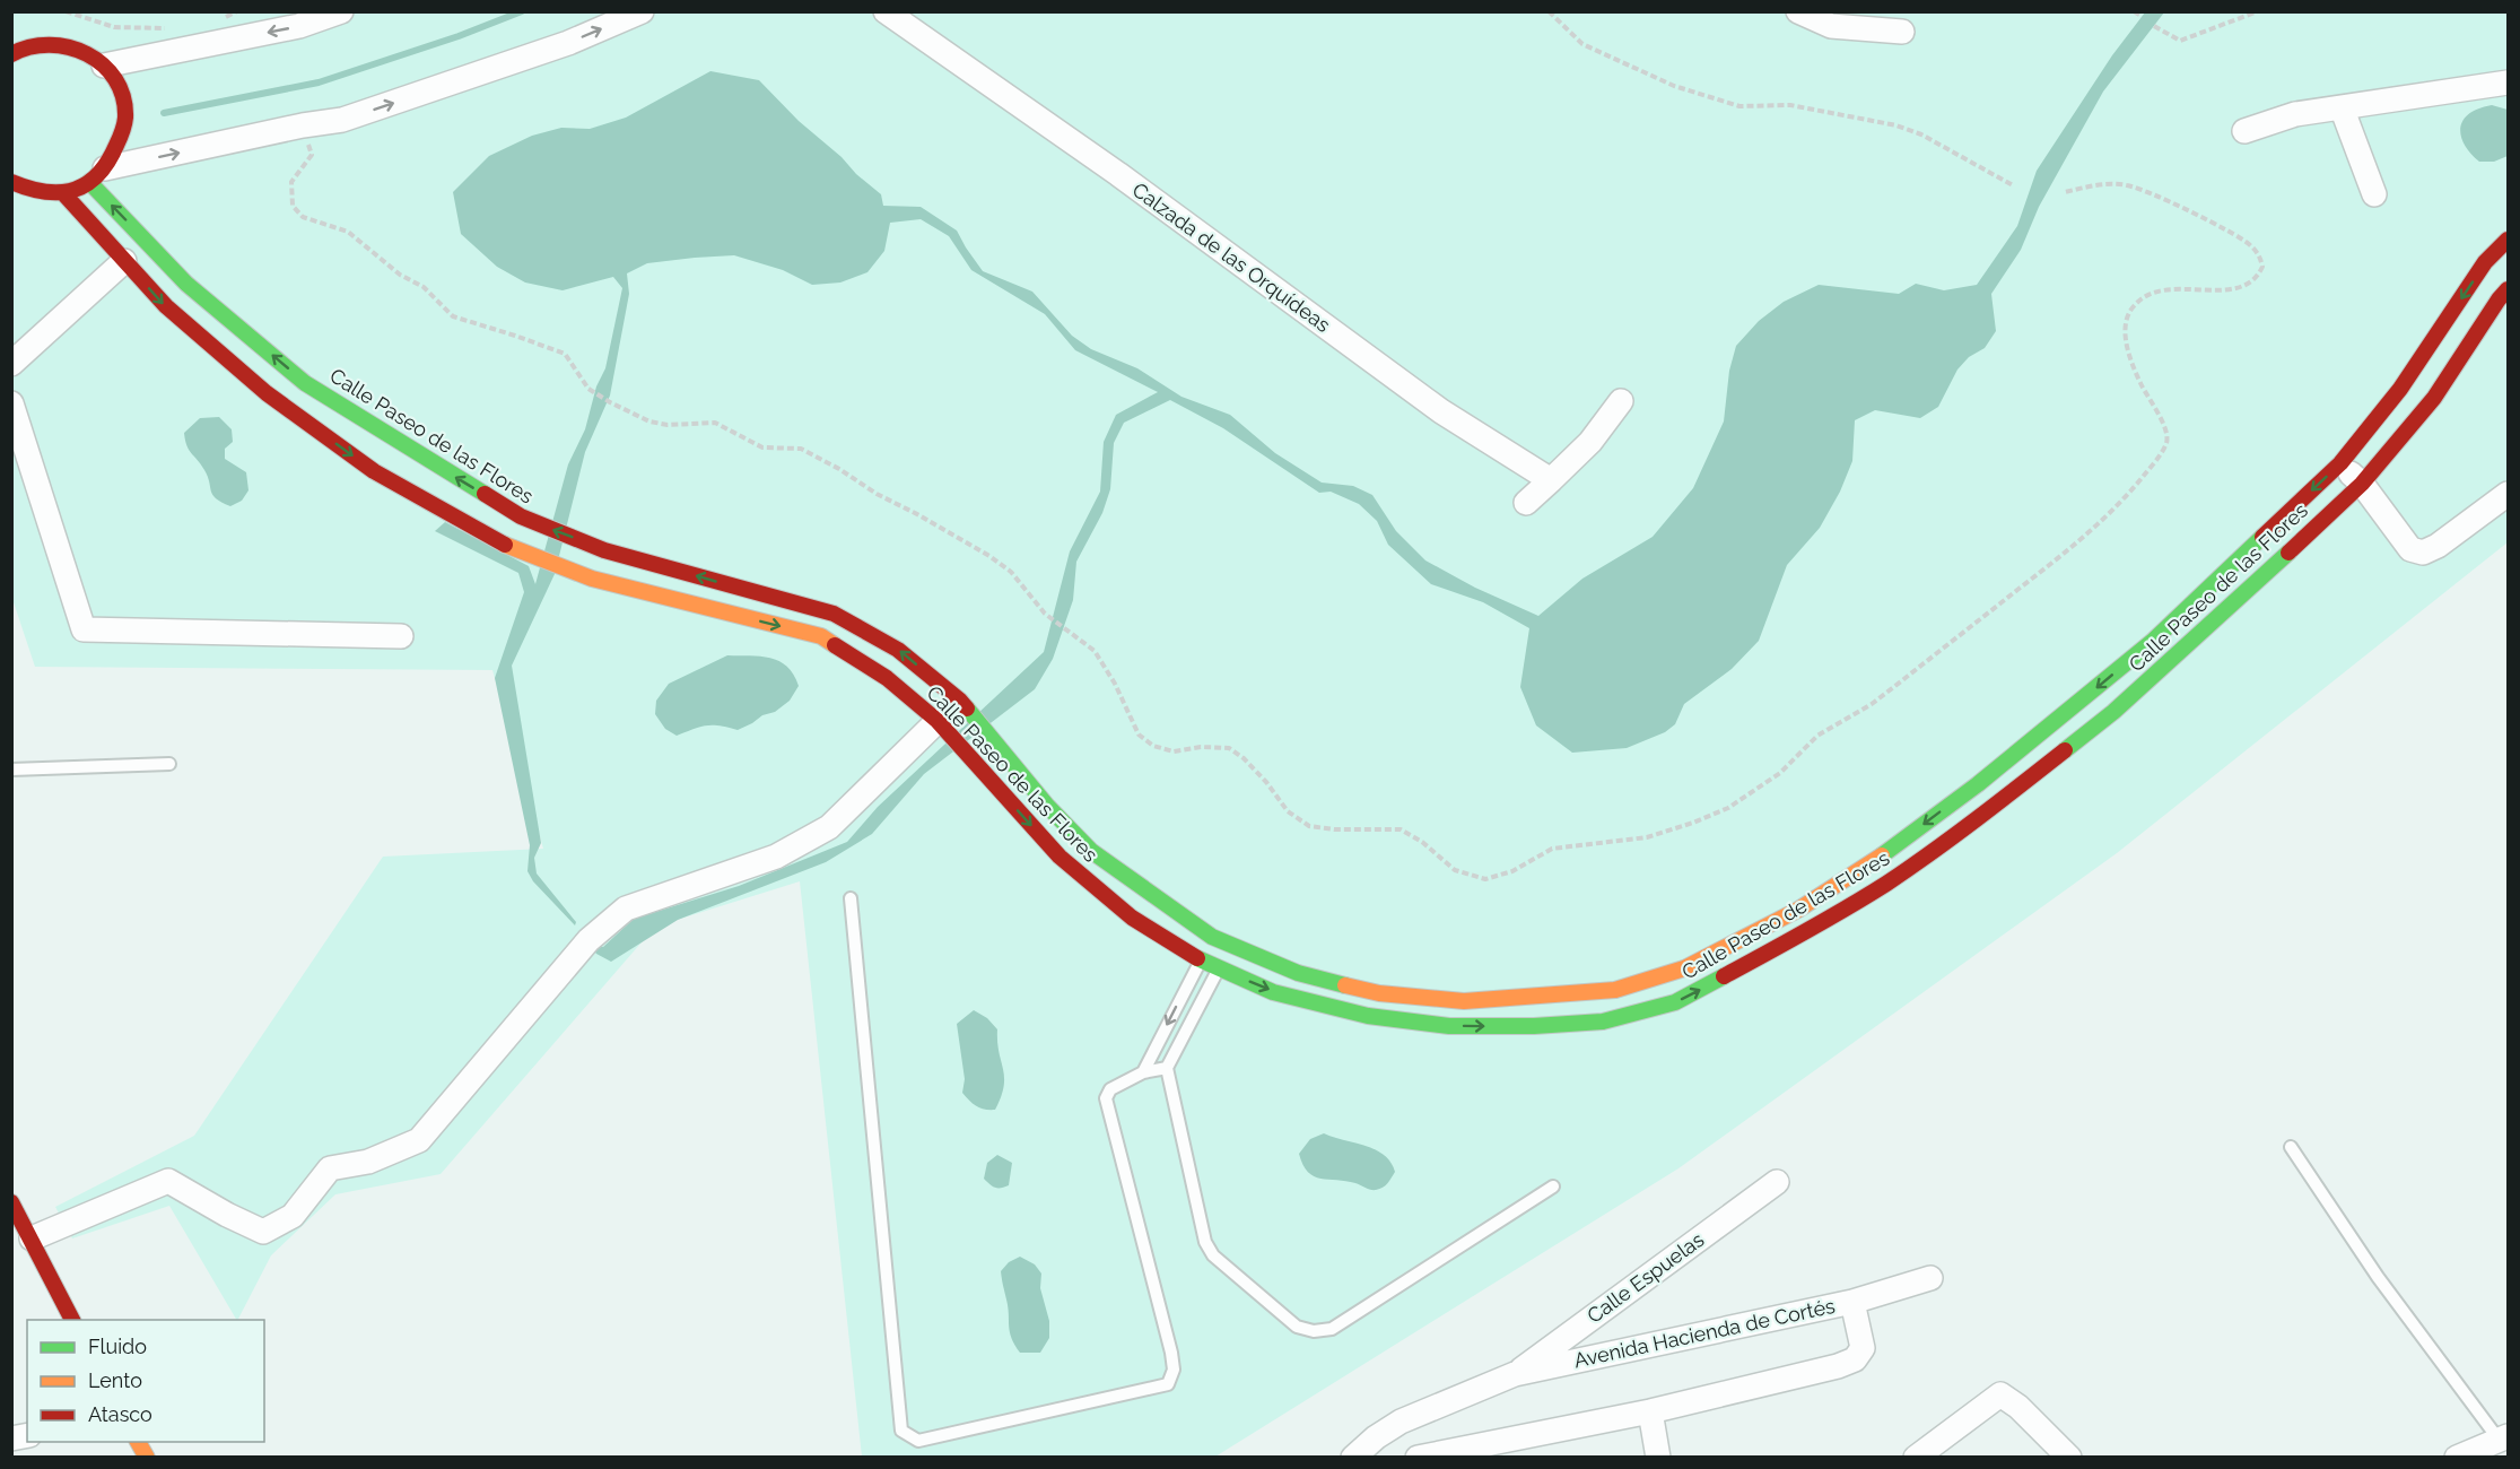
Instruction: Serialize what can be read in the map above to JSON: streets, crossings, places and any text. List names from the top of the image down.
{
  "streets": {
    "street": [
      "Calzada de las Orquídeas",
      "Calle Paseo de las Flores",
      "Calle Espuelas",
      "Avenida Hacienda de Cortés"
    ]
  },
  "crossings": [
    ["Calle Espuelas", "Avenida Hacienda de Cortés"]
  ],
  "legend": ["Fluido", "Lento", "Atasco"]
}
